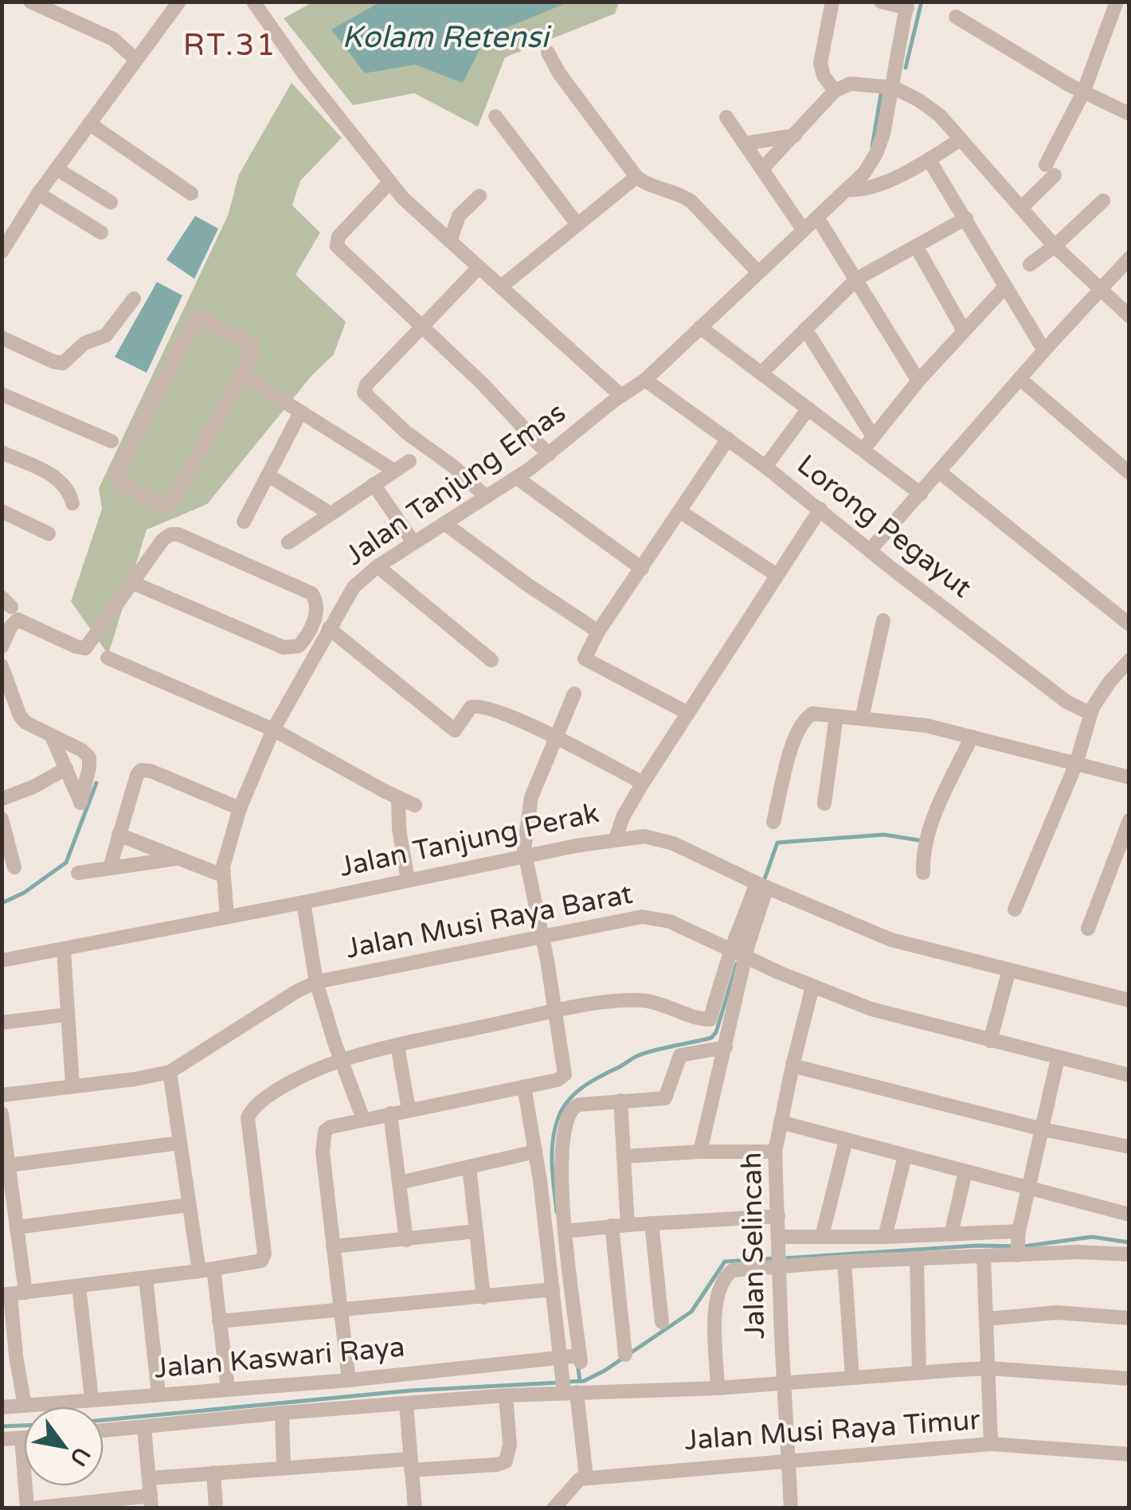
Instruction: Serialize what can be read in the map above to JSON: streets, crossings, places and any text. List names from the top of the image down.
{
  "streets": {
    "street": [
      "Jalan Tanjung Emas",
      "Lorong Pegayut",
      "Jalan Tanjung Perak",
      "Jalan Musi Raya Barat",
      "Jalan Selincah",
      "Jalan Kaswari Raya",
      "Jalan Musi Raya Timur"
    ]
  },
  "crossings": [
    ["Jalan Tanjung Emas", "Lorong Pegayut"],
    ["Jalan Tanjung Emas", "Jalan Tanjung Perak"],
    ["Lorong Pegayut", "Jalan Tanjung Perak"],
    ["Jalan Musi Raya Barat", "Jalan Selincah"],
    ["Jalan Selincah", "Jalan Musi Raya Timur"]
  ],
  "districts": ["RT.31"],
  "water": ["Kolam Retensi"],
  "north": "bottom right"
}
